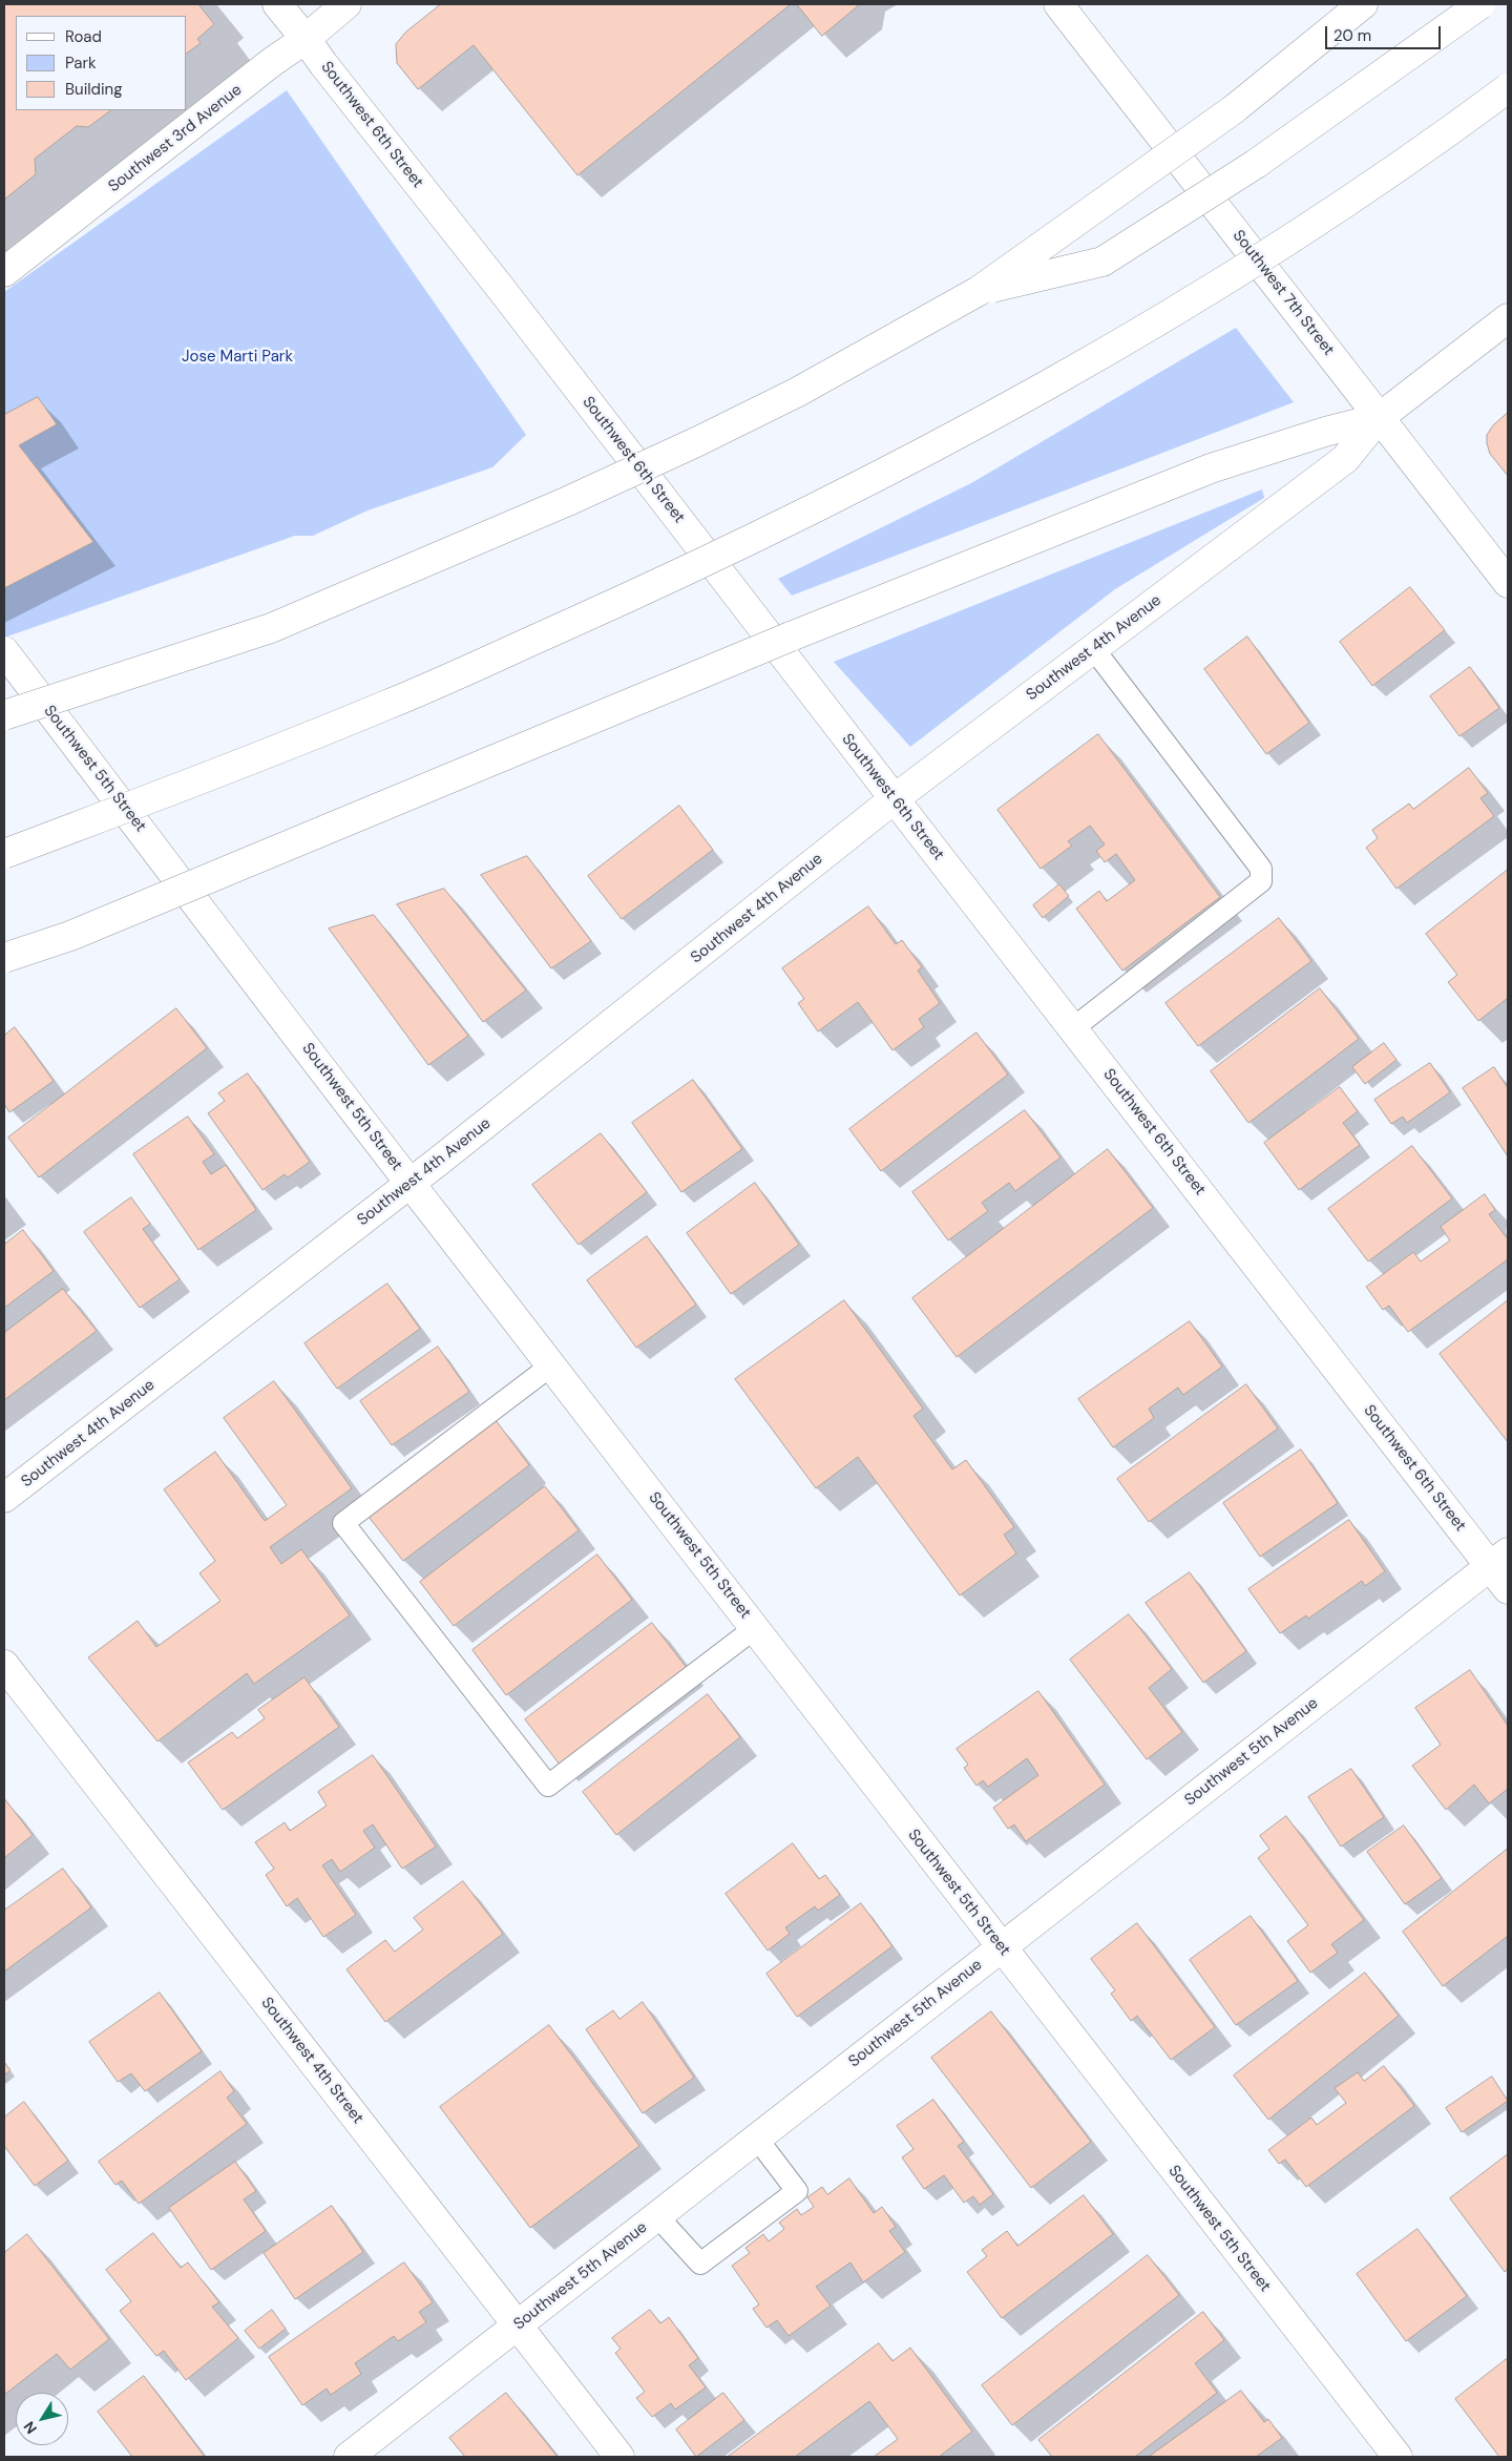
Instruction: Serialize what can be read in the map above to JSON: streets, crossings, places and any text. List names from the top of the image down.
{
  "streets": {
    "main road": [
      "Southwest 6th Street",
      "Southwest 3rd Avenue",
      "Southwest 7th Street",
      "Southwest 4th Avenue",
      "Southwest 5th Street",
      "Southwest 5th Avenue",
      "Southwest 4th Street"
    ]
  },
  "crossings": [
    ["Southwest 6th Street", "Southwest 3rd Avenue"],
    ["Southwest 6th Street", "Southwest 4th Avenue"],
    ["Southwest 6th Street", "Southwest 5th Avenue"],
    ["Southwest 7th Street", "Southwest 4th Avenue"],
    ["Southwest 4th Avenue", "Southwest 5th Street"],
    ["Southwest 5th Street", "Southwest 5th Avenue"],
    ["Southwest 5th Avenue", "Southwest 4th Street"]
  ],
  "parks": ["Jose Marti Park"],
  "legend": ["Road", "Park", "Building"],
  "scale_bar": "20 m",
  "north": "bottom left"
}
